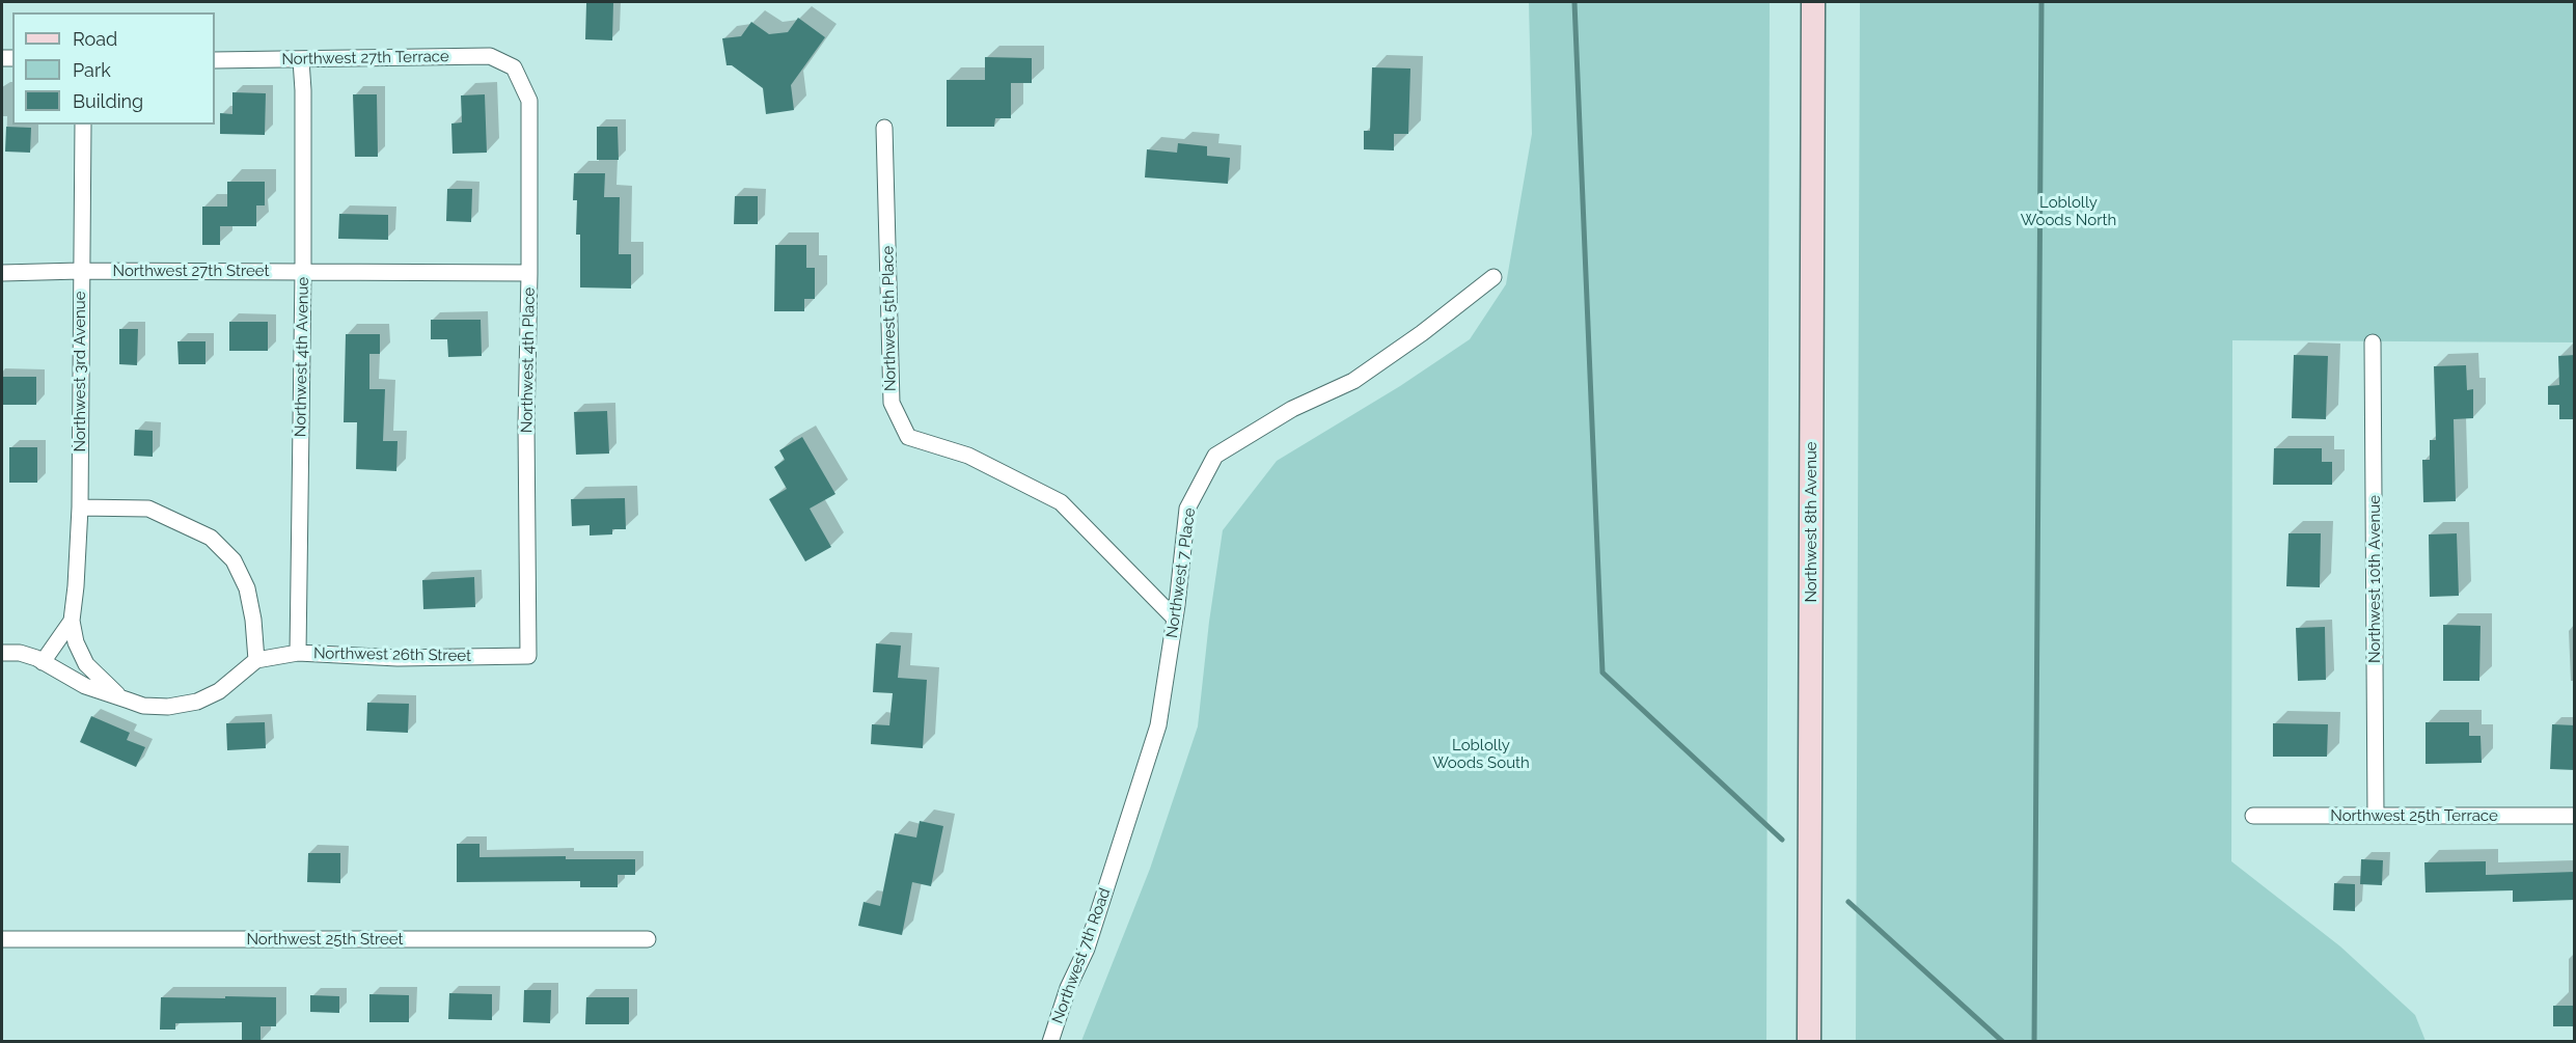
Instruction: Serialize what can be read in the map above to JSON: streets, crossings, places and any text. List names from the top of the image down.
{
  "streets": {
    "street": [
      "Northwest 27th Terrace",
      "Northwest 27th Street",
      "Northwest 5th Place",
      "Northwest 4th Avenue",
      "Northwest 4th Place",
      "Northwest 3rd Avenue",
      "Northwest 8th Avenue",
      "Northwest 7 Place",
      "Northwest 10th Avenue",
      "Northwest 26th Street",
      "Northwest 25th Terrace",
      "Northwest 25th Street",
      "Northwest 7th Road"
    ]
  },
  "crossings": [
    ["Northwest 27th Terrace", "Northwest 4th Avenue"],
    ["Northwest 27th Terrace", "Northwest 4th Place"],
    ["Northwest 27th Street", "Northwest 4th Avenue"],
    ["Northwest 27th Street", "Northwest 4th Place"],
    ["Northwest 27th Street", "Northwest 3rd Avenue"],
    ["Northwest 5th Place", "Northwest 7 Place"],
    ["Northwest 4th Avenue", "Northwest 26th Street"],
    ["Northwest 4th Place", "Northwest 26th Street"],
    ["Northwest 3rd Avenue", "Northwest 26th Street"],
    ["Northwest 7 Place", "Northwest 7th Road"],
    ["Northwest 10th Avenue", "Northwest 25th Terrace"]
  ],
  "parks": ["Loblolly Woods North", "Loblolly Woods South"],
  "legend": ["Road", "Park", "Building"]
}
